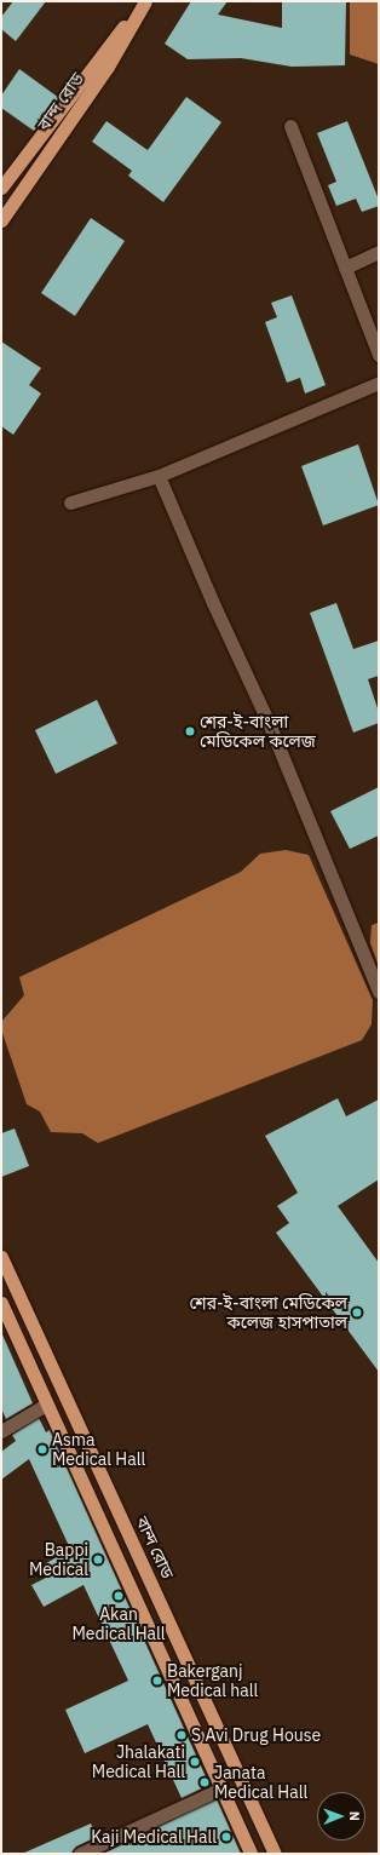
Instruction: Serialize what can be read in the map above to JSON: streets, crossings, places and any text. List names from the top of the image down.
{
  "streets": {
    "highway": ["বান্দ রোড"]
  },
  "places": [
    "শের-ই-বাংলা মেডিকেল কলেজ",
    "শের-ই-বাংলা মেডিকেল কলেজ হাসপাতাল",
    "Asma Medical Hall",
    "Bappi Medical",
    "Akan Medical Hall",
    "Bakerganj Medical hall",
    "S Avi Drug House",
    "Jhalakati Medical Hall",
    "Janata Medical Hall",
    "Kaji Medical Hall"
  ],
  "north": "right"
}
